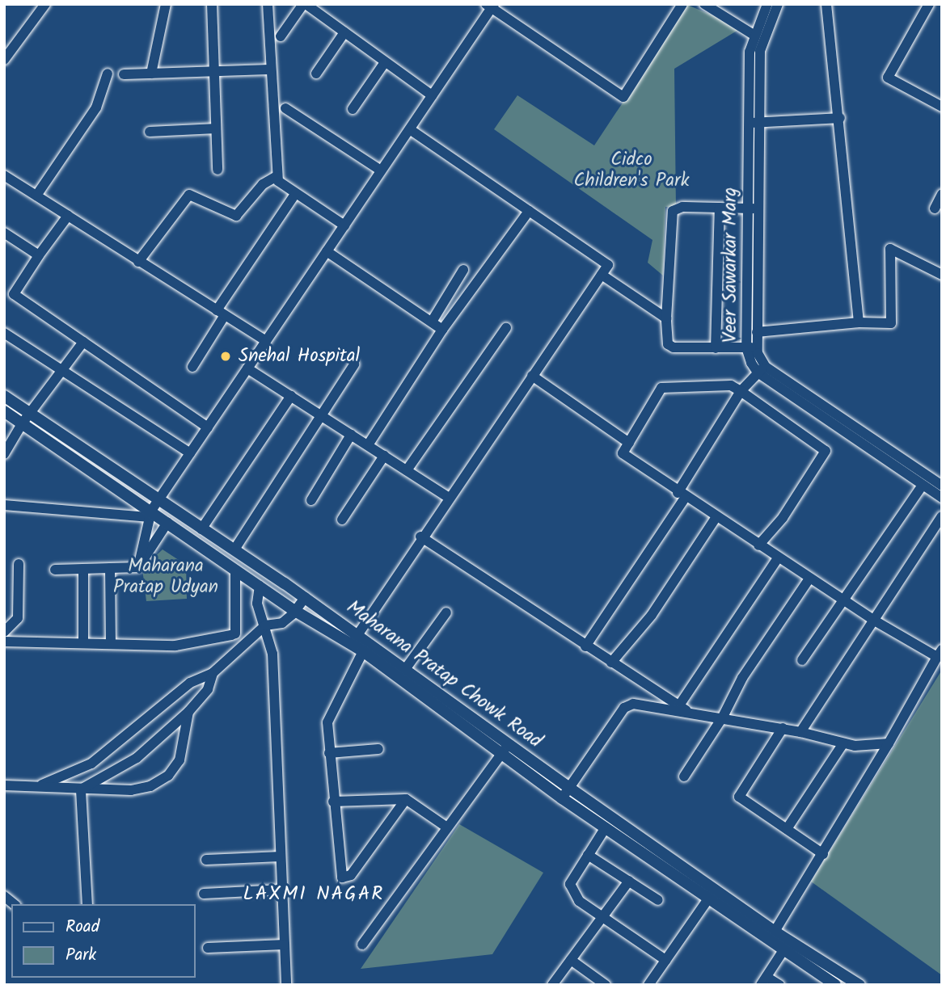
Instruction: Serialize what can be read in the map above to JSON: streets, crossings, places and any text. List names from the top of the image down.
{
  "streets": {
    "main road": ["Maharana Pratap Chowk Road"],
    "street": ["Veer Sawarkar Marg"]
  },
  "districts": ["LAXMI NAGAR"],
  "parks": ["Cidco Children's Park", "Maharana Pratap Udyan"],
  "places": ["Snehal Hospital"],
  "legend": ["Road", "Park"]
}
